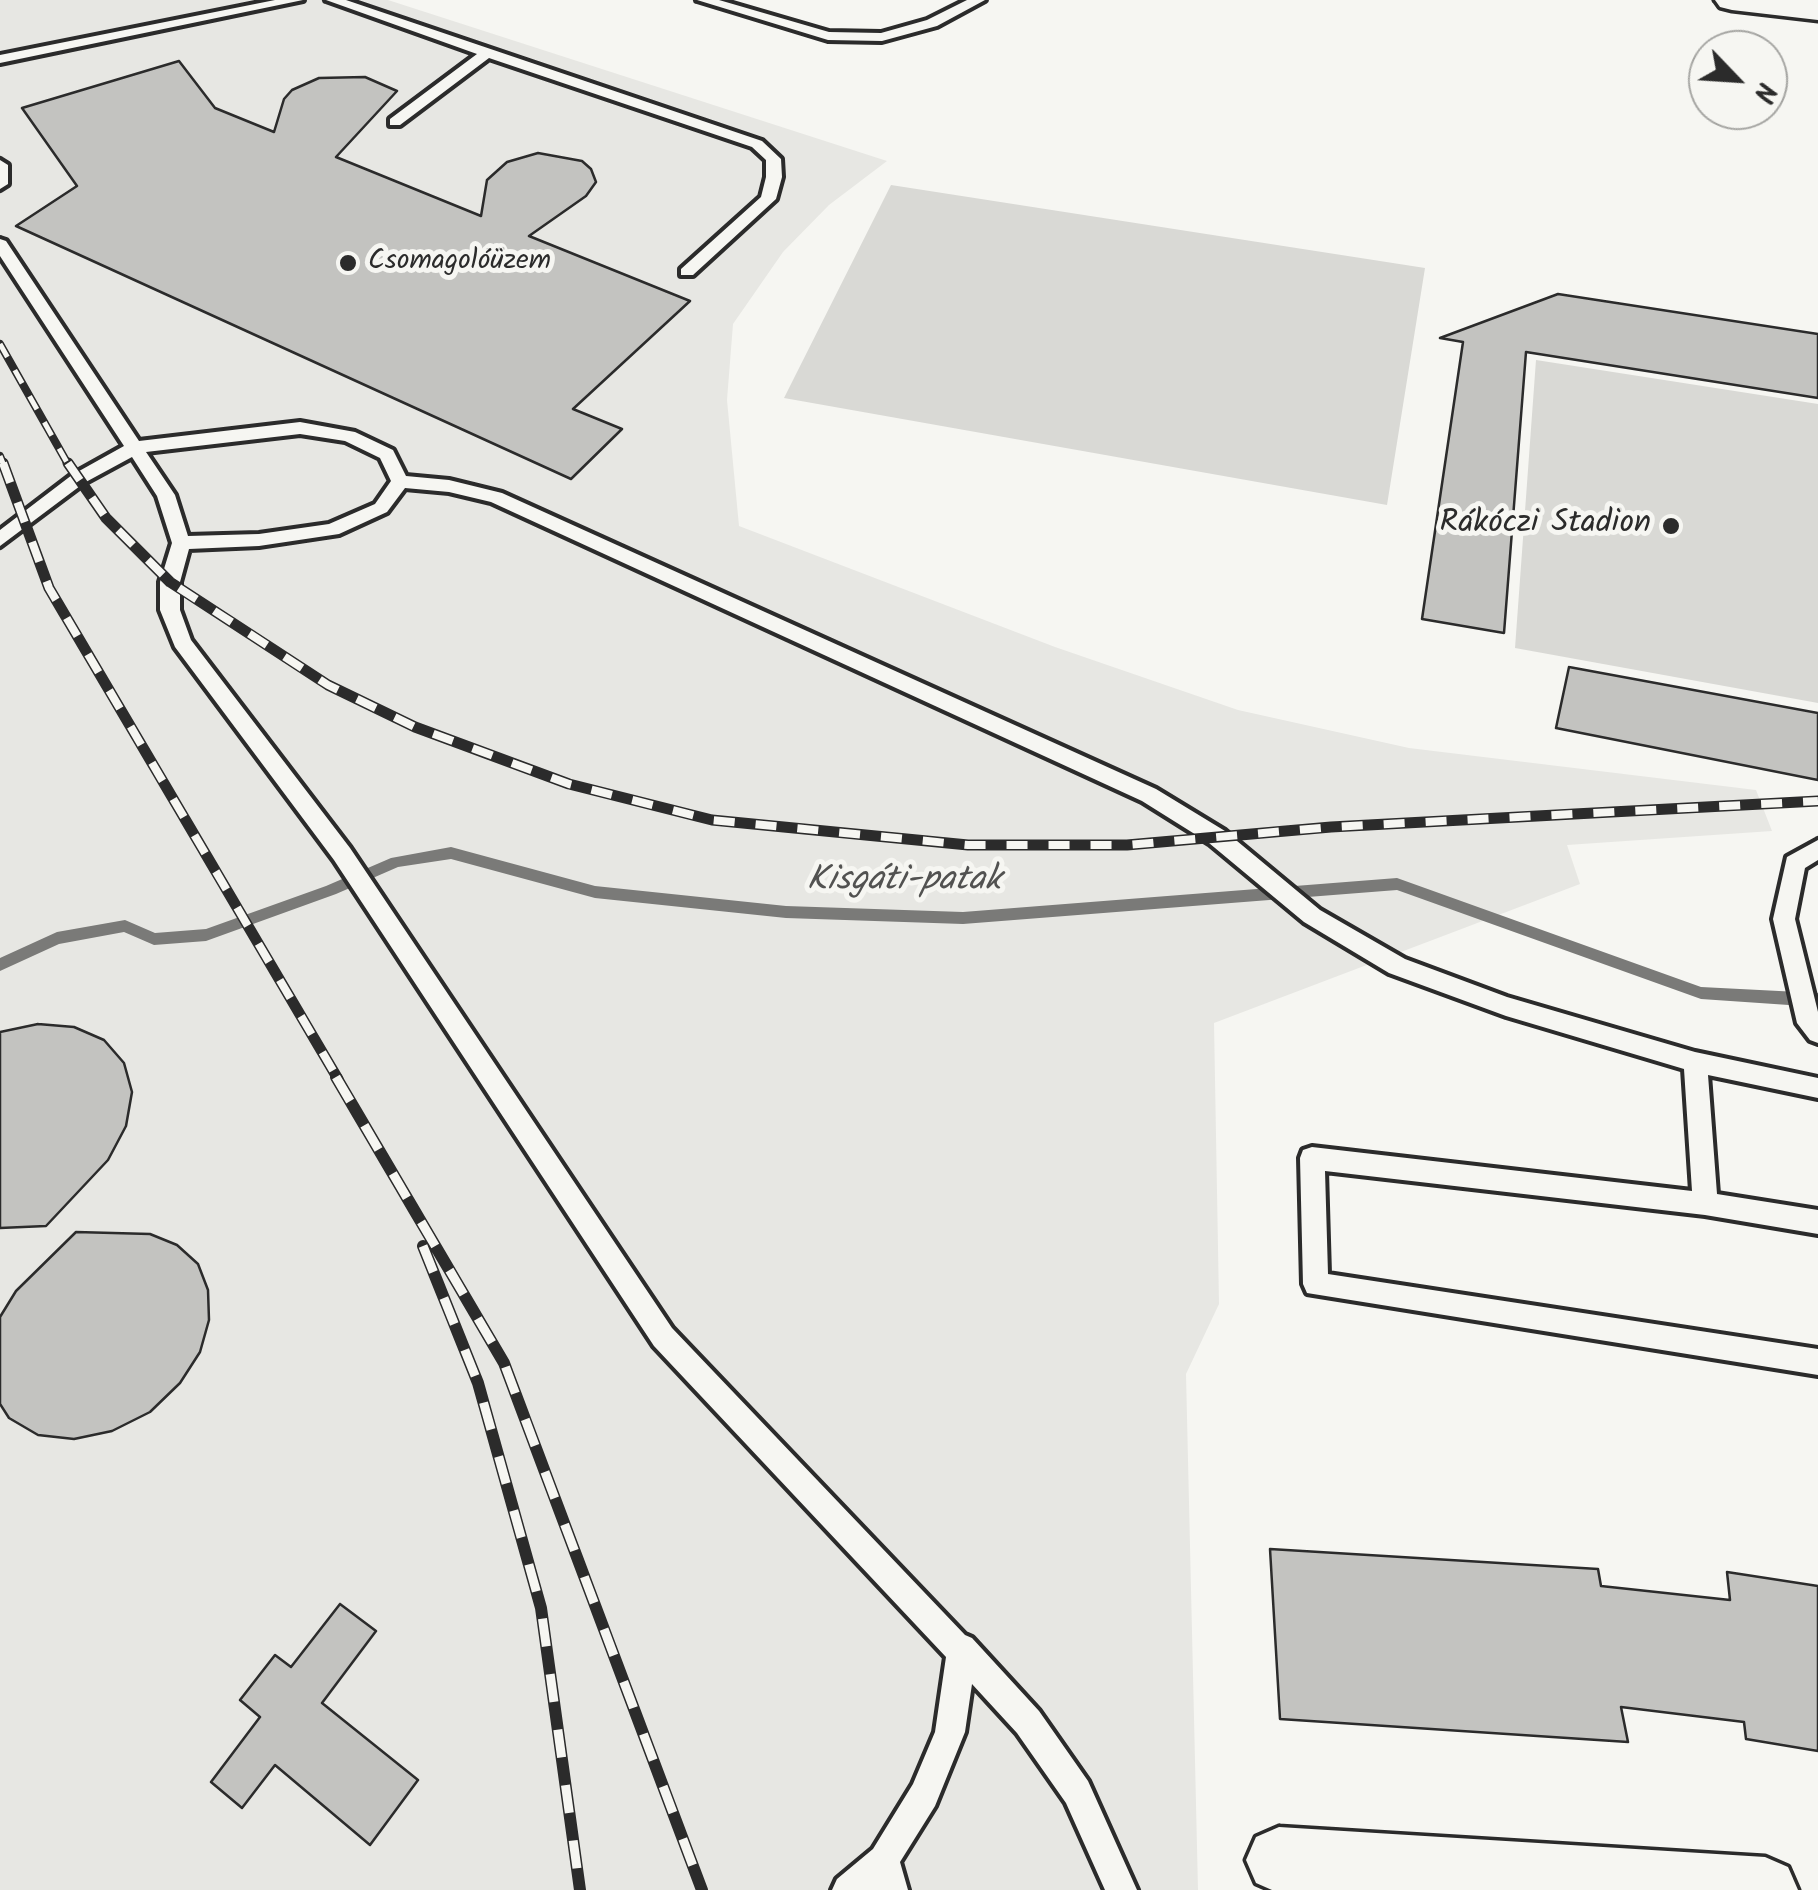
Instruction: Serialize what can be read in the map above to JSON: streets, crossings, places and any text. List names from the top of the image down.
{
  "water": ["Kisgáti-patak"],
  "places": ["Csomagolóüzem", "Rákóczi Stadion"],
  "north": "bottom right"
}
